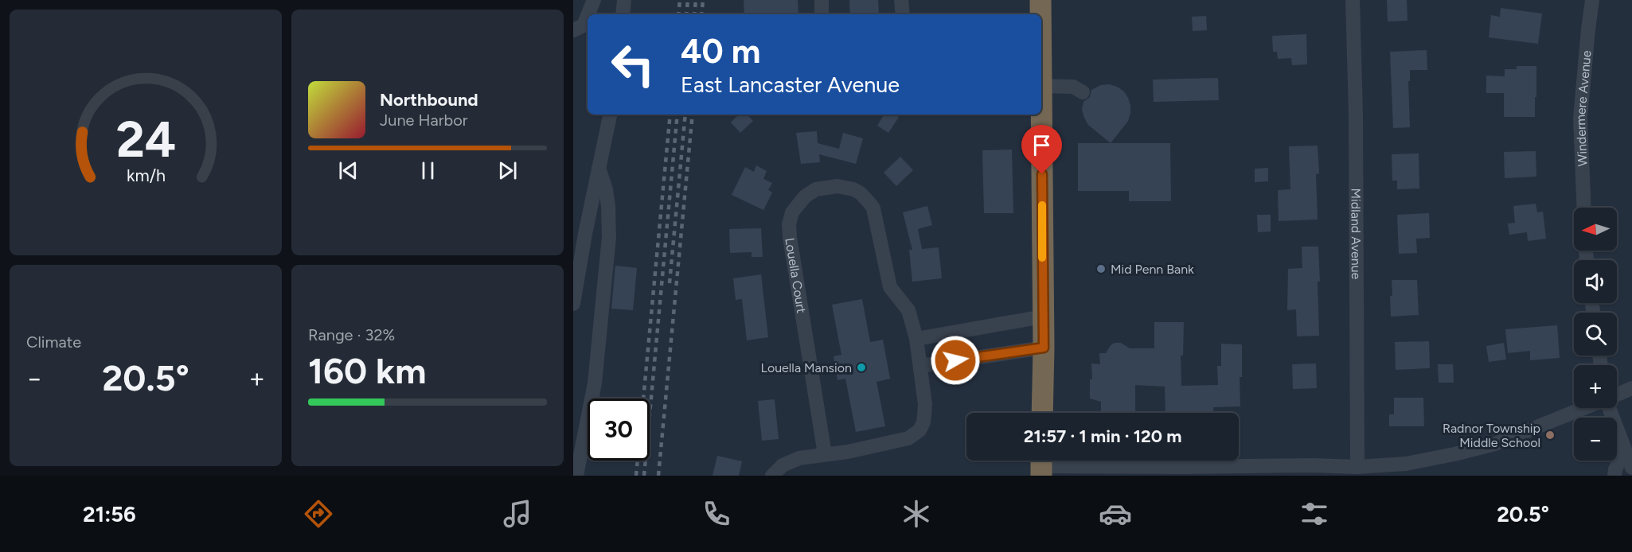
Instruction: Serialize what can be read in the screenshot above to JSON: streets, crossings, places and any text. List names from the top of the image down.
{
  "streets": {
    "street": ["Windermere Avenue", "Midland Avenue", "Louella Court"]
  },
  "places": ["Mid Penn Bank", "Louella Mansion", "Radnor Township Middle School"],
  "north": "left",
  "page": {
    "turn": ["40 m", "East Lancaster Avenue"],
    "song": ["Northbound", "June Harbor"],
    "map_buttons": ["+", "−"],
    "tile": [
      "Climate",
      ["Range · 32%", "160 km"]
    ],
    "heat": ["−", "20.5°", "+"],
    "limit": "30",
    "trip": "21:57 · 1 min · 120 m",
    "tabs": ["21:56", "20.5°"],
    "gauge": ["24", "km/h"]
  }
}
